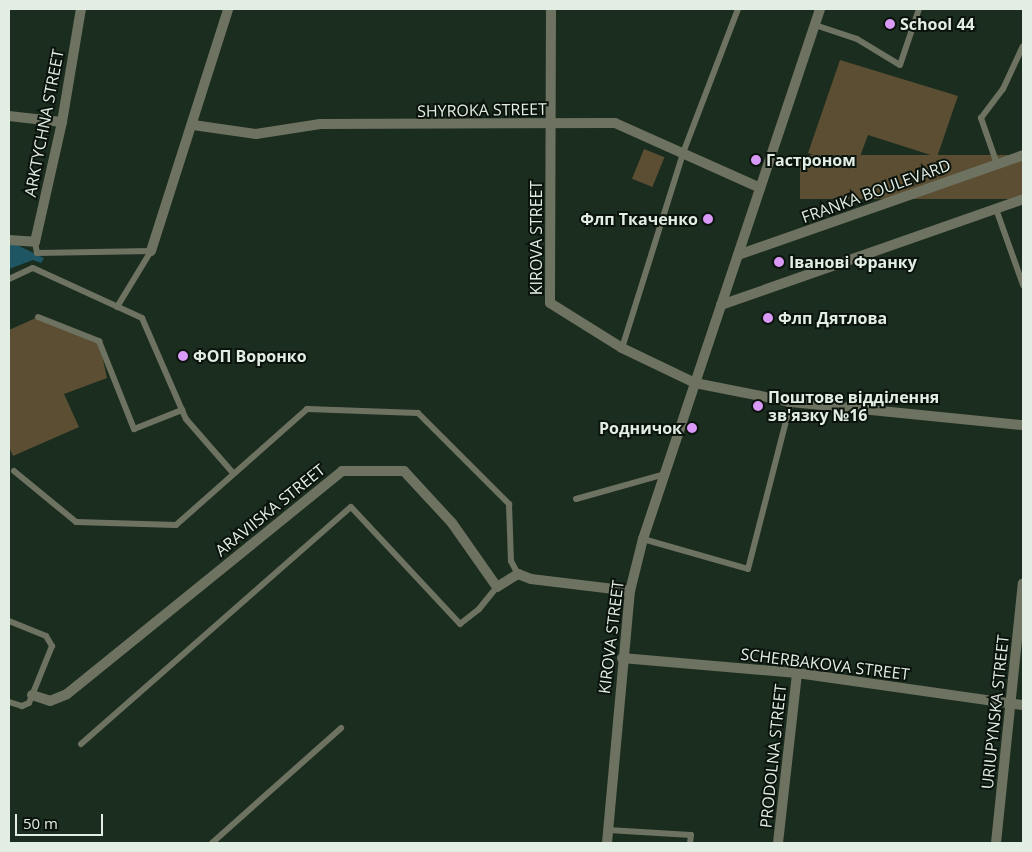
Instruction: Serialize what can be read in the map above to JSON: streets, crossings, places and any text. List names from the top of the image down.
{
  "streets": {
    "street": [
      "SHYROKA STREET",
      "ARKTYCHNA STREET",
      "FRANKA BOULEVARD",
      "KIROVA STREET",
      "ARAVIISKA STREET",
      "SCHERBAKOVA STREET",
      "URIUPYNSKA STREET",
      "PRODOLNA STREET"
    ]
  },
  "crossings": [
    ["SHYROKA STREET", "KIROVA STREET"],
    ["FRANKA BOULEVARD", "KIROVA STREET"],
    ["KIROVA STREET", "SCHERBAKOVA STREET"],
    ["SCHERBAKOVA STREET", "URIUPYNSKA STREET"],
    ["SCHERBAKOVA STREET", "PRODOLNA STREET"]
  ],
  "places": [
    "School 44",
    "Гастроном",
    "Флп Ткаченко",
    "Іванові Франку",
    "Флп Дятлова",
    "ФОП Воронко",
    "Поштове відділення зв'язку №16",
    "Родничок"
  ],
  "scale_bar": "50 m"
}
